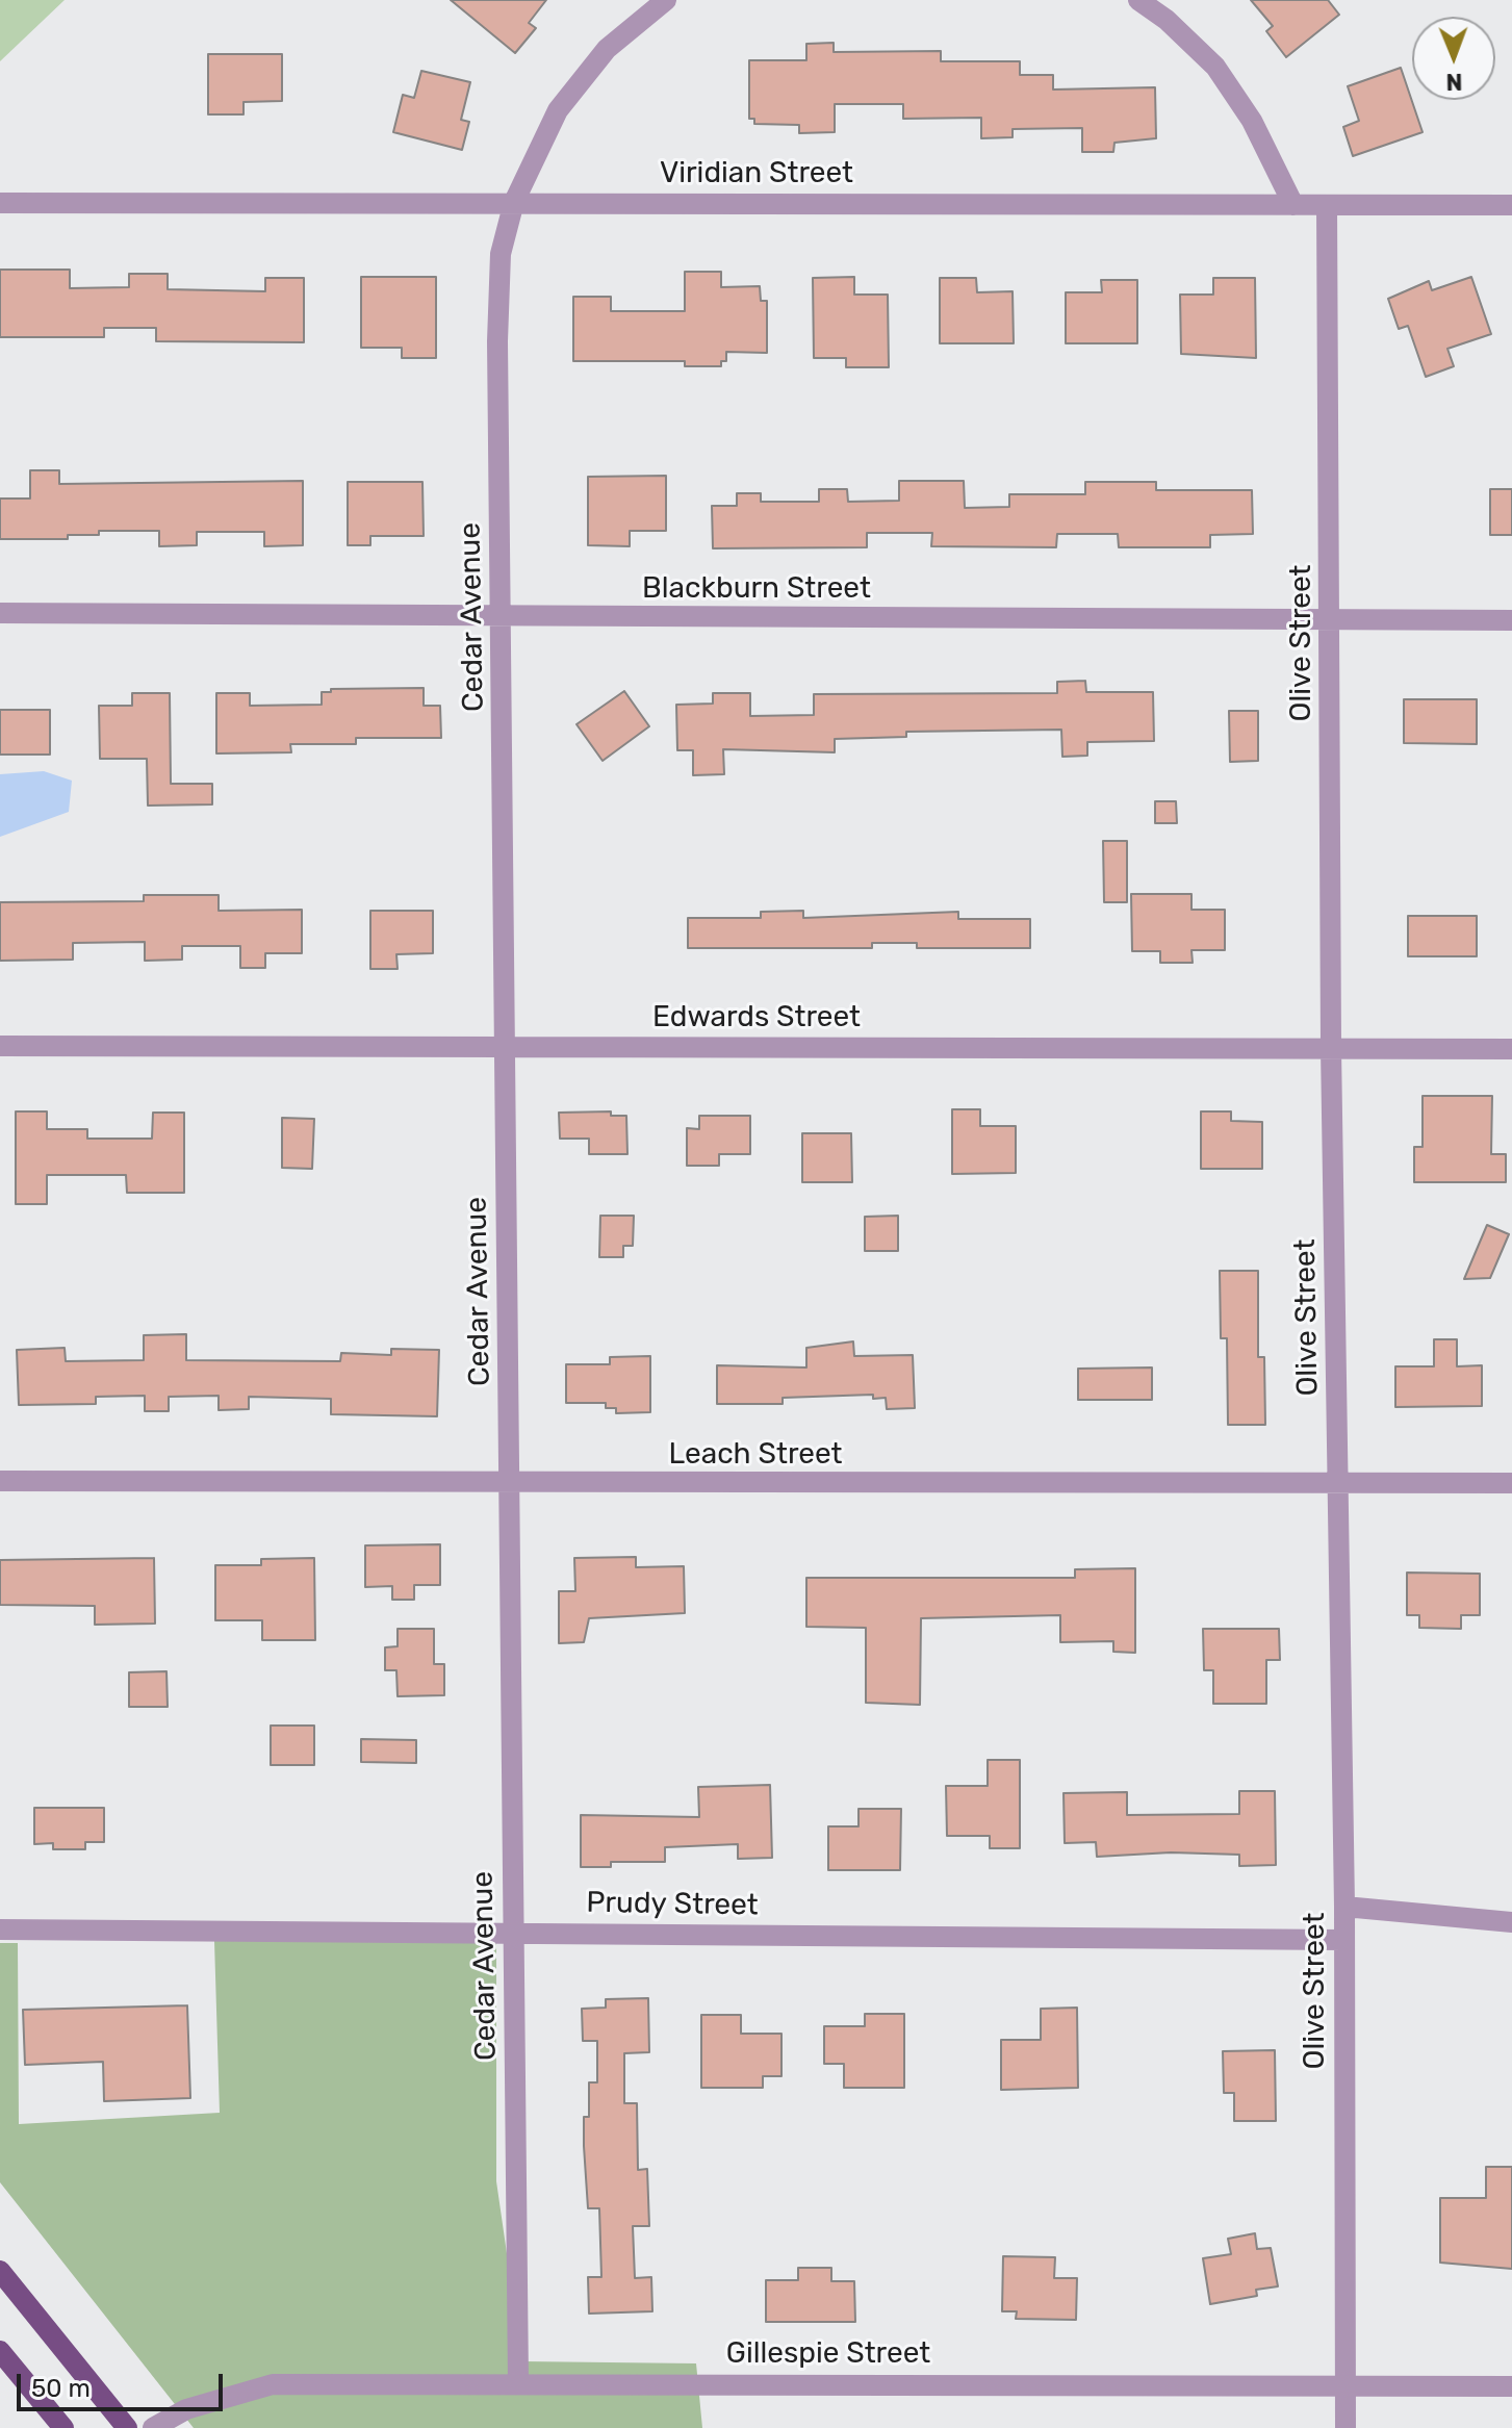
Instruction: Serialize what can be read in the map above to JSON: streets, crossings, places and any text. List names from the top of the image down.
{
  "streets": {
    "street": [
      "Viridian Street",
      "Blackburn Street",
      "Cedar Avenue",
      "Olive Street",
      "Edwards Street",
      "Leach Street",
      "Prudy Street",
      "Gillespie Street"
    ]
  },
  "crossings": [
    ["Viridian Street", "Cedar Avenue"],
    ["Viridian Street", "Olive Street"],
    ["Blackburn Street", "Cedar Avenue"],
    ["Blackburn Street", "Olive Street"],
    ["Cedar Avenue", "Edwards Street"],
    ["Cedar Avenue", "Leach Street"],
    ["Cedar Avenue", "Prudy Street"],
    ["Cedar Avenue", "Gillespie Street"],
    ["Olive Street", "Edwards Street"],
    ["Olive Street", "Leach Street"],
    ["Olive Street", "Prudy Street"],
    ["Olive Street", "Gillespie Street"]
  ],
  "scale_bar": "50 m",
  "north": "bottom"
}
